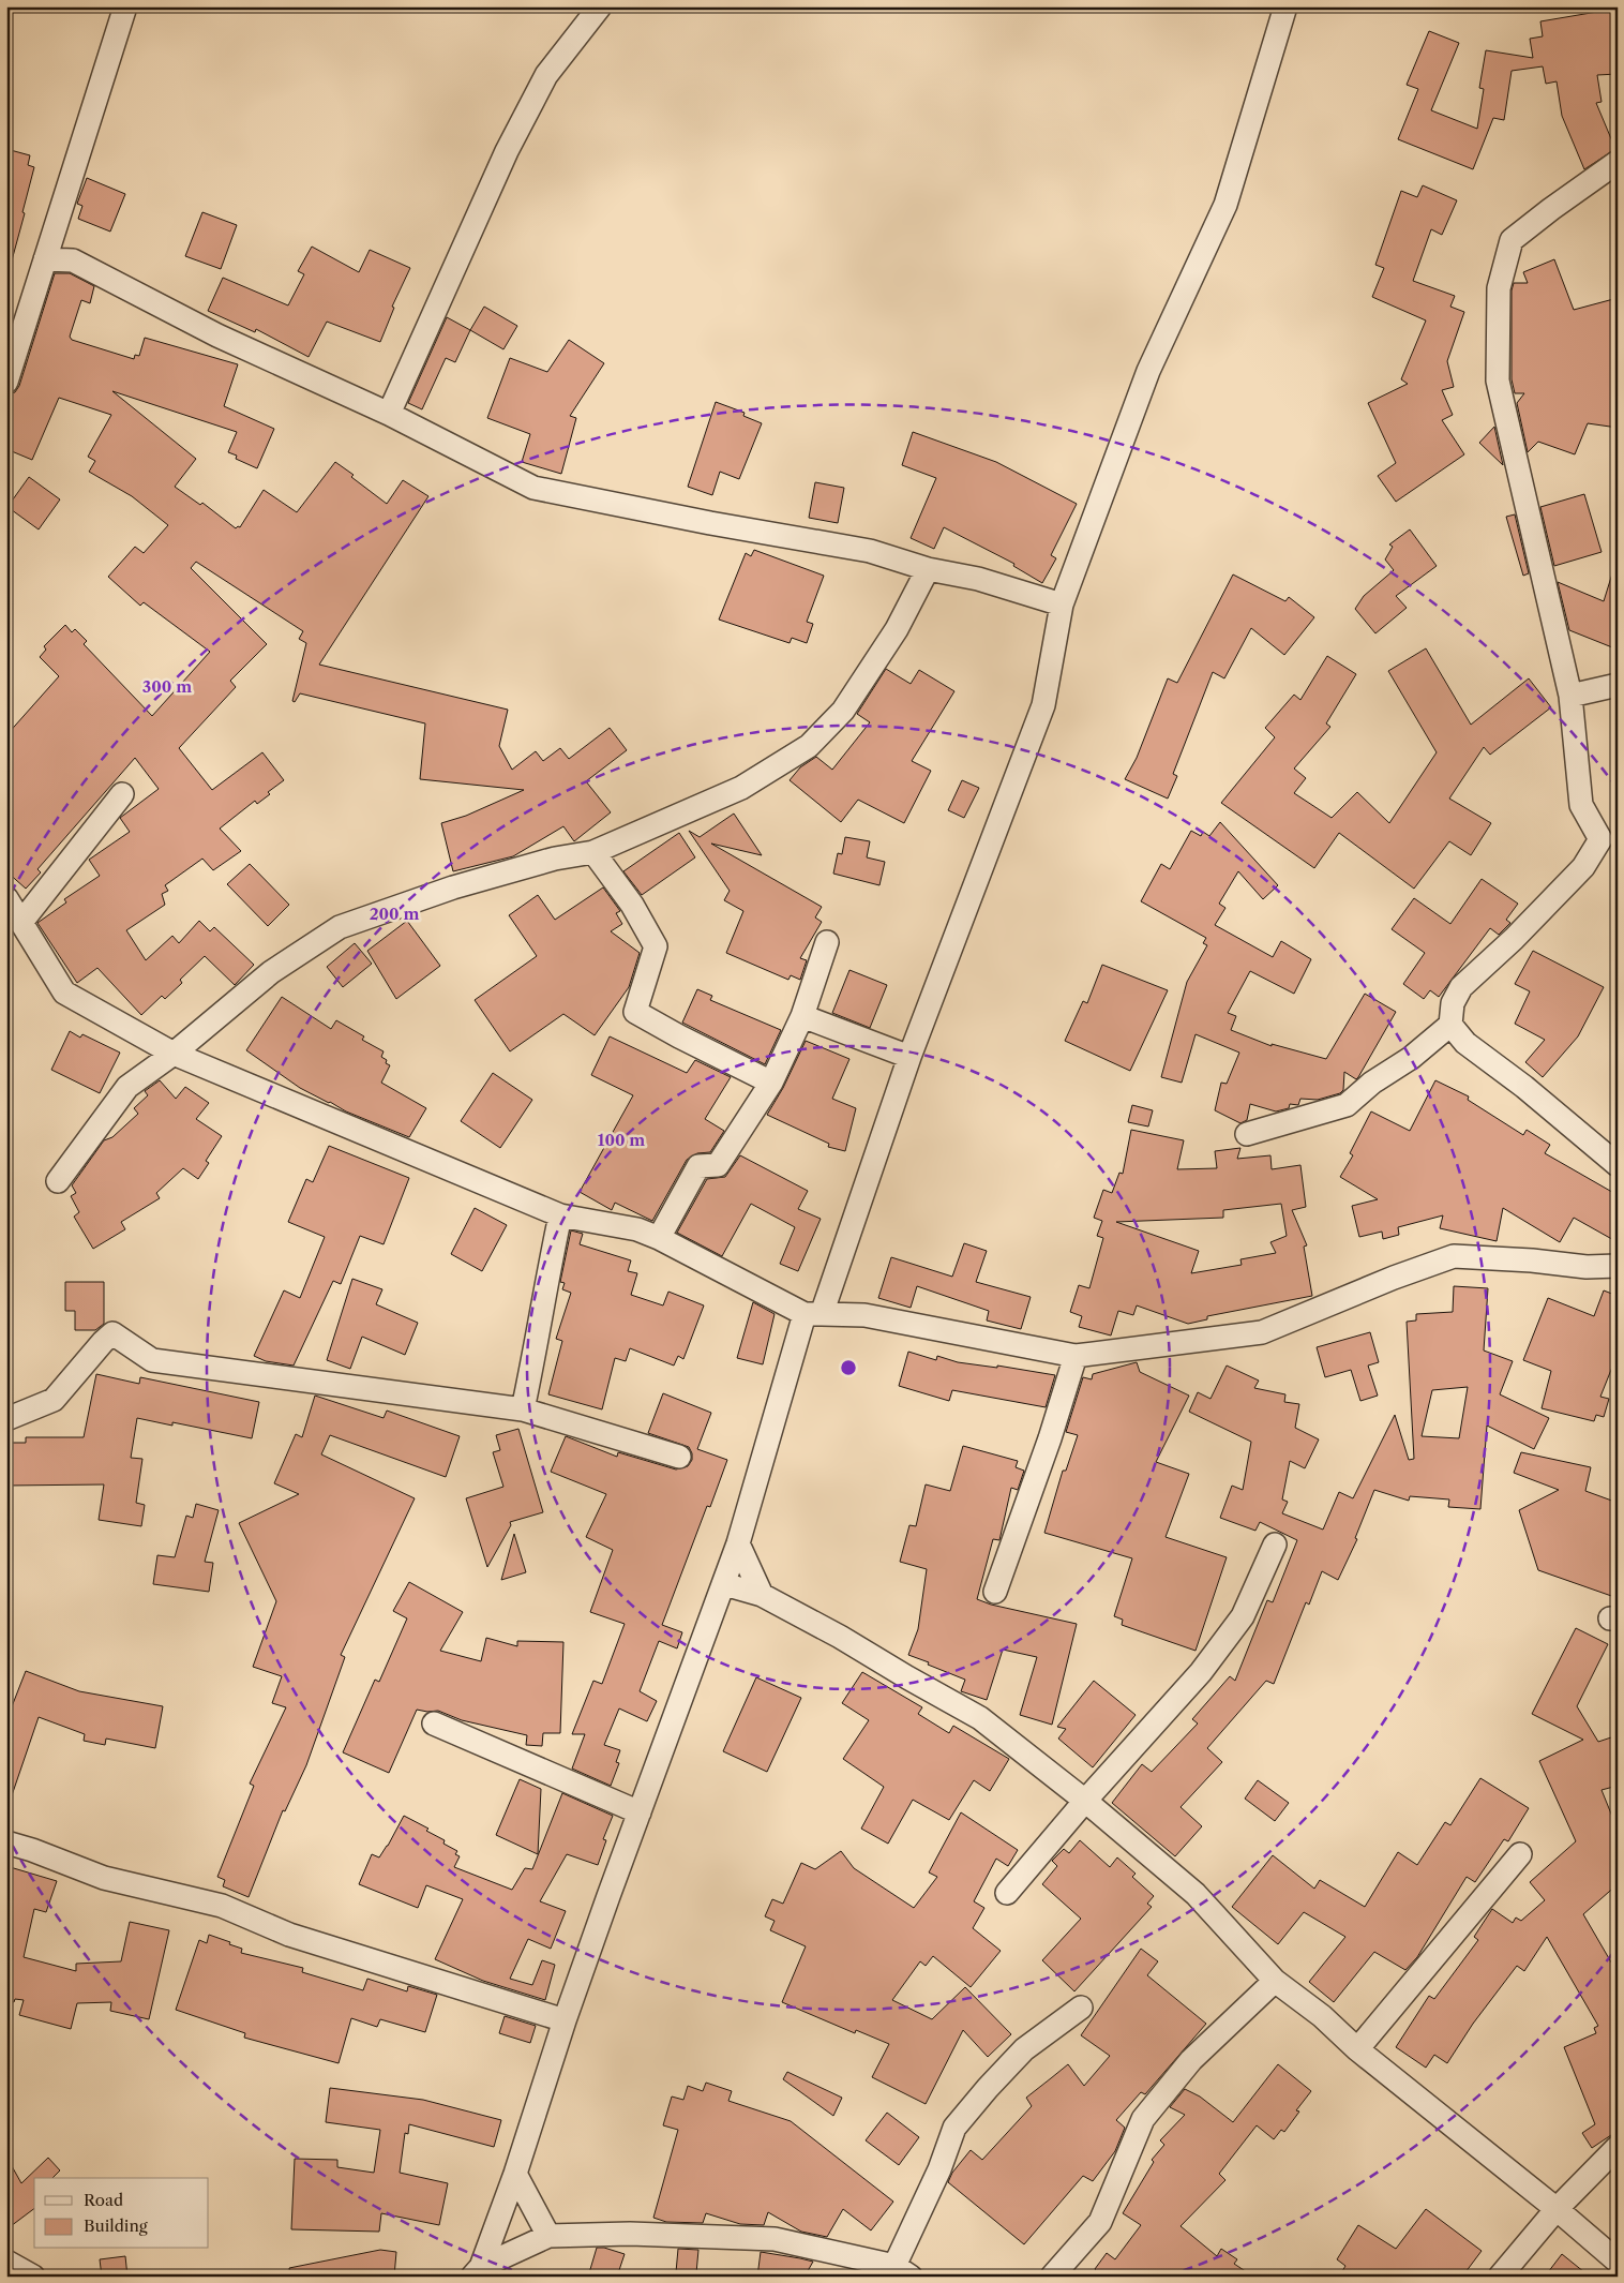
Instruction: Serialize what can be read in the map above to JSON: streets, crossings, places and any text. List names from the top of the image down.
{
  "legend": ["Road", "Building"],
  "rings": ["300 m", "200 m", "100 m"]
}
